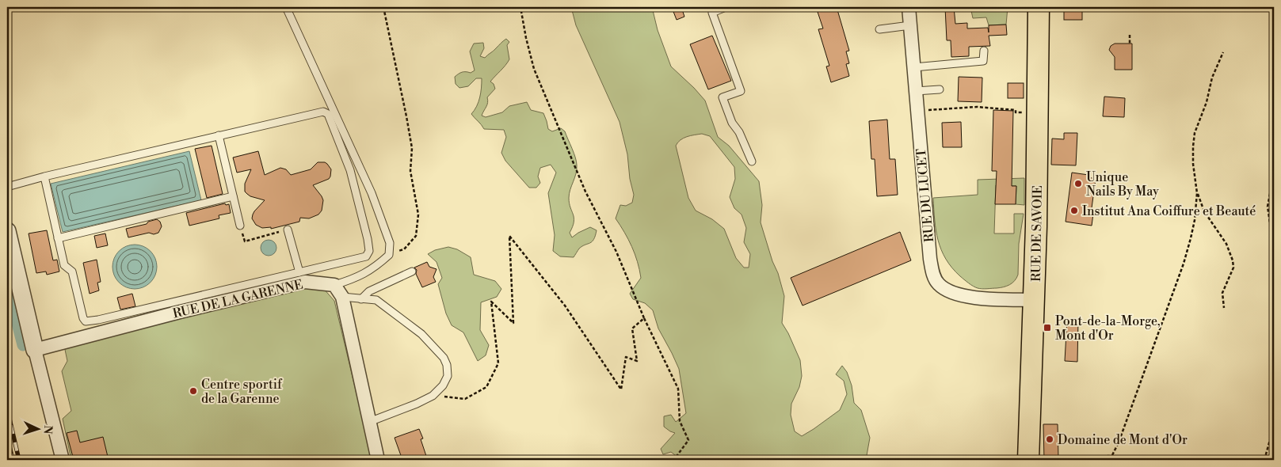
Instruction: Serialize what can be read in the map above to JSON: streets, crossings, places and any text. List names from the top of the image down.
{
  "streets": {
    "main road": ["RUE DE SAVOIE"],
    "street": ["RUE DU LUCET", "RUE DE LA GARENNE"]
  },
  "crossings": [
    ["RUE DU LUCET", "RUE DE SAVOIE"]
  ],
  "places": {
    "other": [
      "Unique Nails By May",
      "Institut Ana Coiffure et Beauté",
      "Centre sportif de la Garenne",
      "Domaine de Mont d'Or"
    ],
    "transit": ["Pont-de-la-Morge, Mont d'Or"]
  },
  "north": "right"
}
